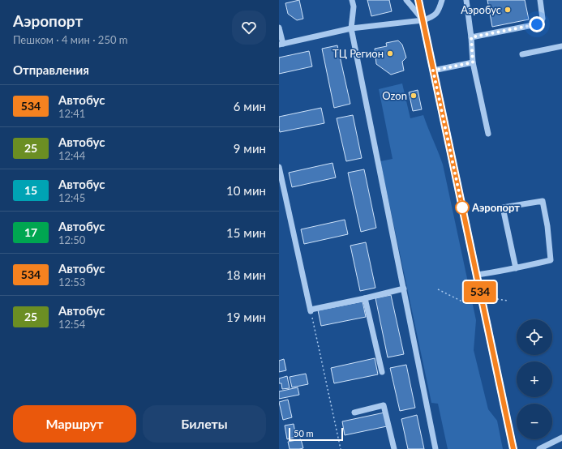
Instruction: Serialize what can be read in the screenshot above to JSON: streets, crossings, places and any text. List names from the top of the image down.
{
  "places": [
    "Аэробус",
    "ТЦ Регион",
    "Ozon",
    "Аэропорт"
  ],
  "lines": ["bus line 534"],
  "scale_bar": "50 m",
  "page": {
    "heading": [
      ["Аэропорт", "Пешком · 4 мин · 250 m"],
      "Отправления"
    ],
    "on_map": "534",
    "list": [
      {
        "mark": "534",
        "name": "Автобус",
        "note": "12:41",
        "value": "6 мин"
      },
      {
        "mark": "25",
        "name": "Автобус",
        "note": "12:44",
        "value": "9 мин"
      },
      {
        "mark": "15",
        "name": "Автобус",
        "note": "12:45",
        "value": "10 мин"
      },
      {
        "mark": "17",
        "name": "Автобус",
        "note": "12:50",
        "value": "15 мин"
      },
      {
        "mark": "534",
        "name": "Автобус",
        "note": "12:53",
        "value": "18 мин"
      },
      {
        "mark": "25",
        "name": "Автобус",
        "note": "12:54",
        "value": "19 мин"
      }
    ],
    "map_buttons": ["+", "−"],
    "buttons": ["Маршрут", "Билеты"],
    "scale": "50 m"
  }
}
